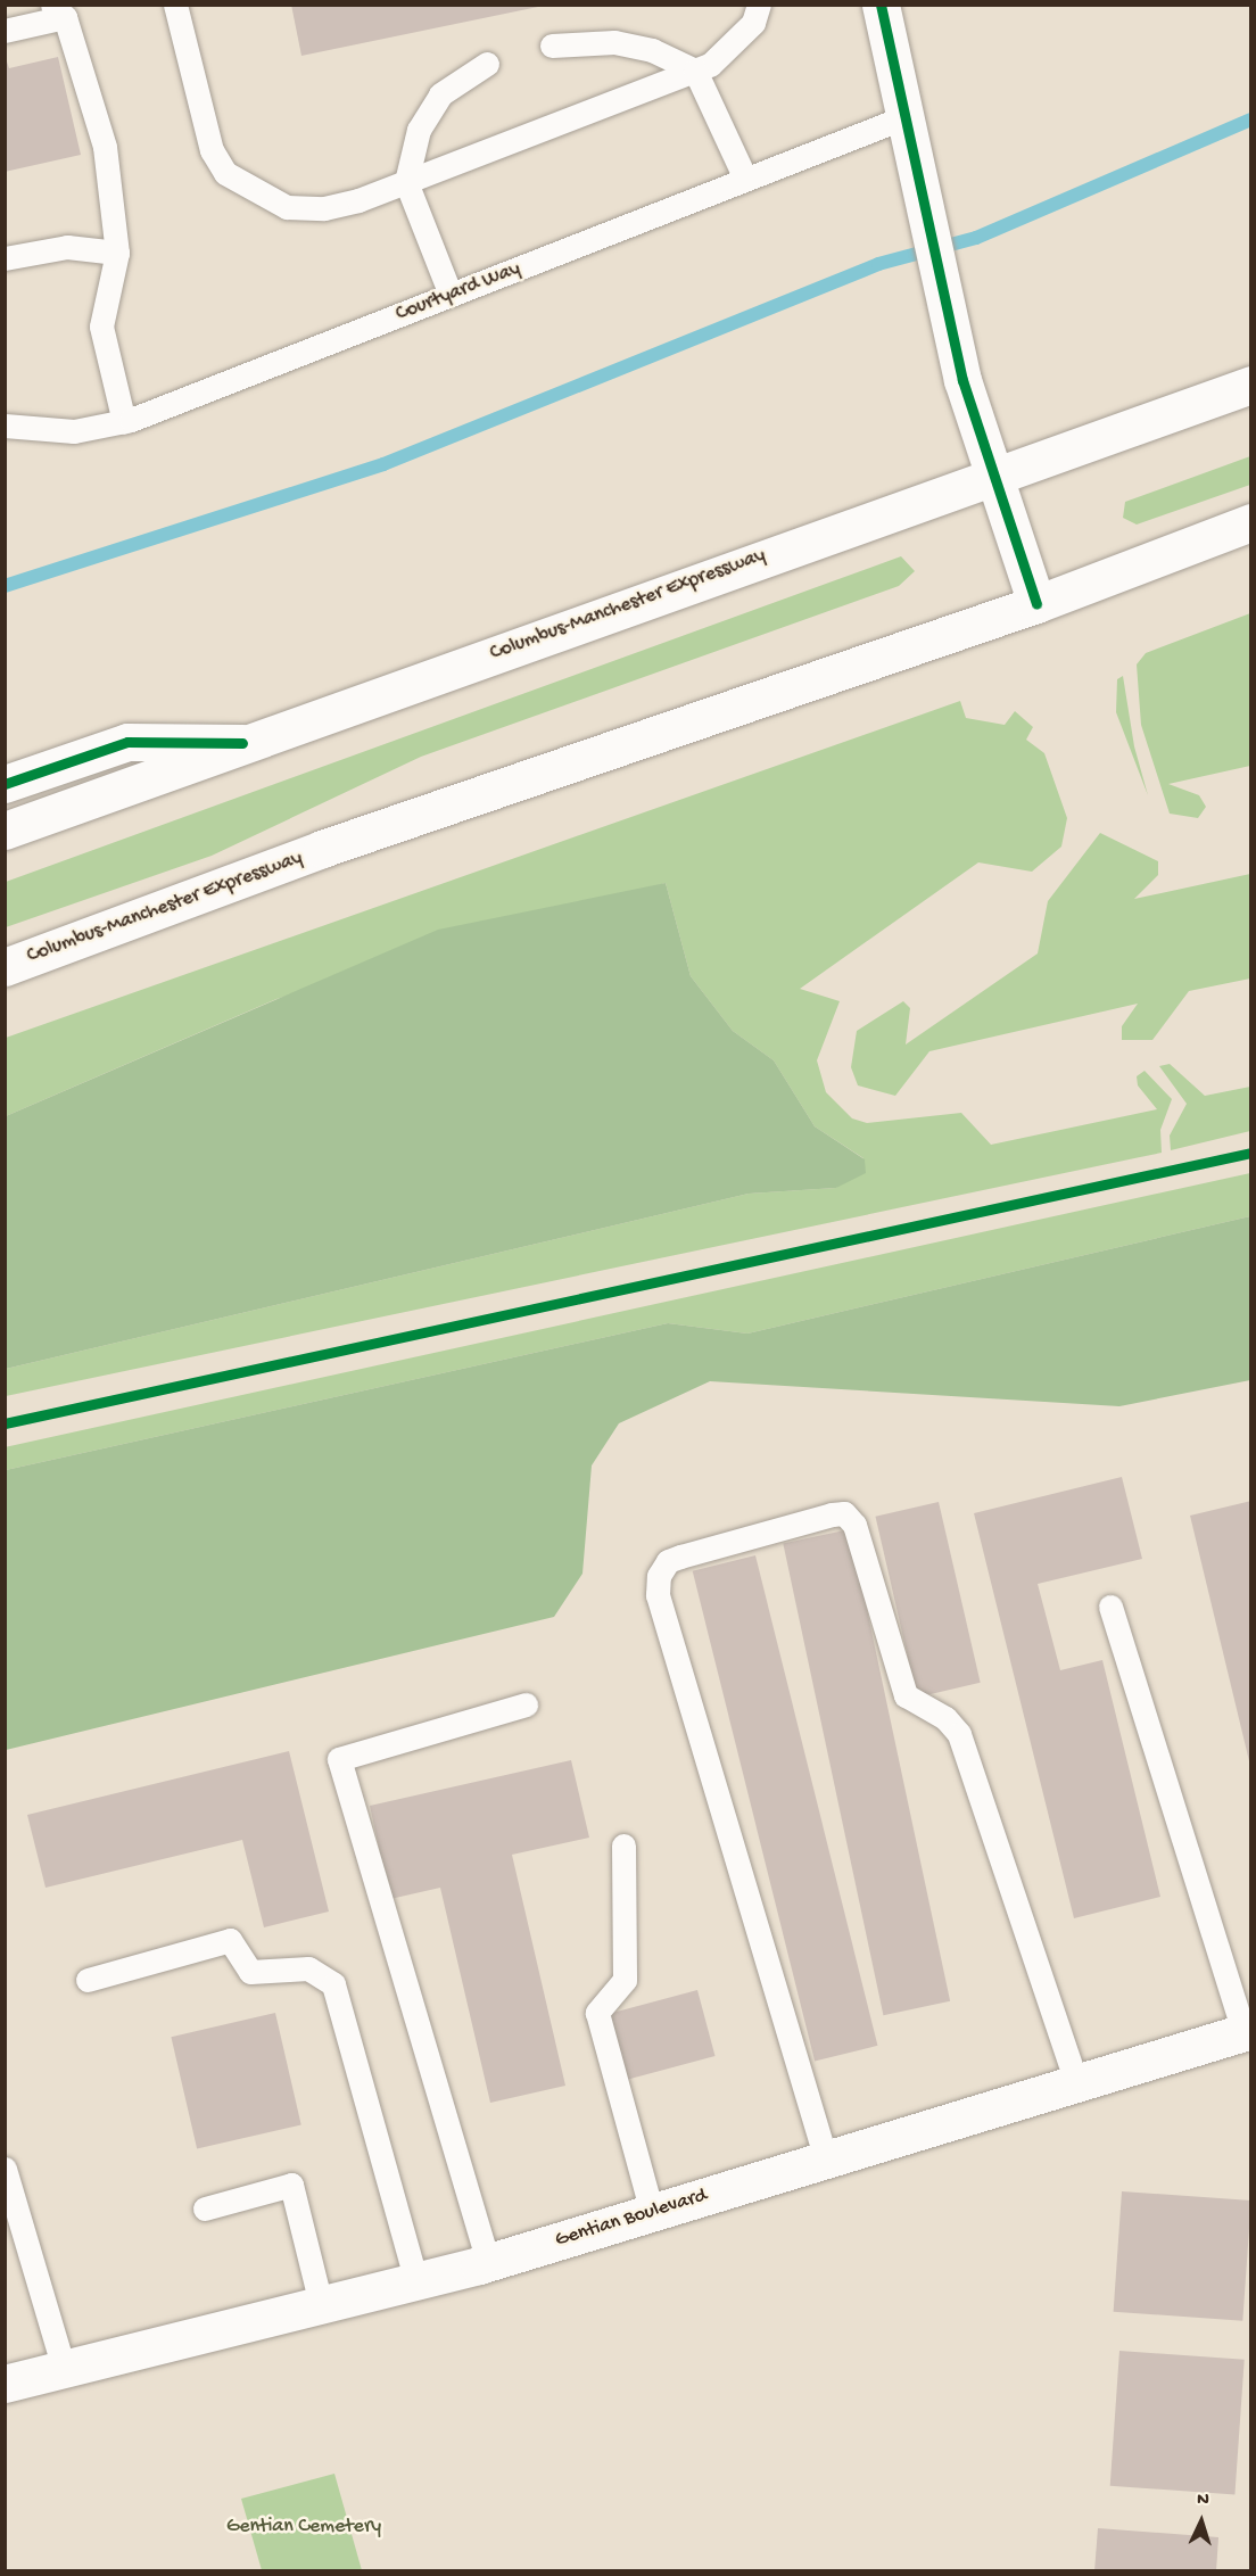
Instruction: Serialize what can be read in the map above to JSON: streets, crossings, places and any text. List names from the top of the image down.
{
  "streets": {
    "main road": ["Columbus-Manchester Expressway", "Gentian Boulevard"],
    "lane": ["Courtyard Way"]
  },
  "parks": ["Gentian Cemetery"],
  "north": "top"
}
